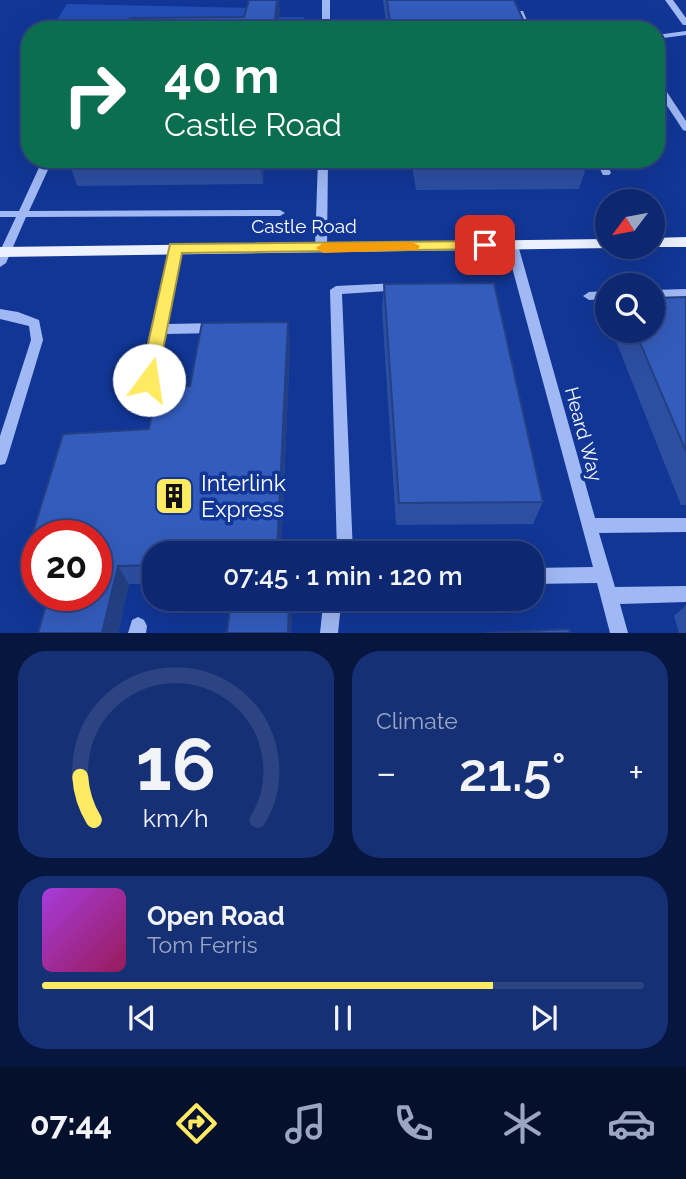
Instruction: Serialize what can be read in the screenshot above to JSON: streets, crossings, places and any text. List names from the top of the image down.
{
  "streets": {
    "main road": ["Castle Road"],
    "street": ["Heard Way"]
  },
  "crossings": [
    ["Castle Road", "Heard Way"]
  ],
  "places": {
    "building": ["Interlink Express"]
  },
  "north": "bottom left",
  "page": {
    "turn": ["40 m", "Castle Road"],
    "limit": "20",
    "trip": "07:45 · 1 min · 120 m",
    "tile": "Climate",
    "heat": ["−", "21.5°", "+"],
    "song": ["Open Road", "Tom Ferris"],
    "tabs": "07:44",
    "gauge": ["16", "km/h"]
  }
}
